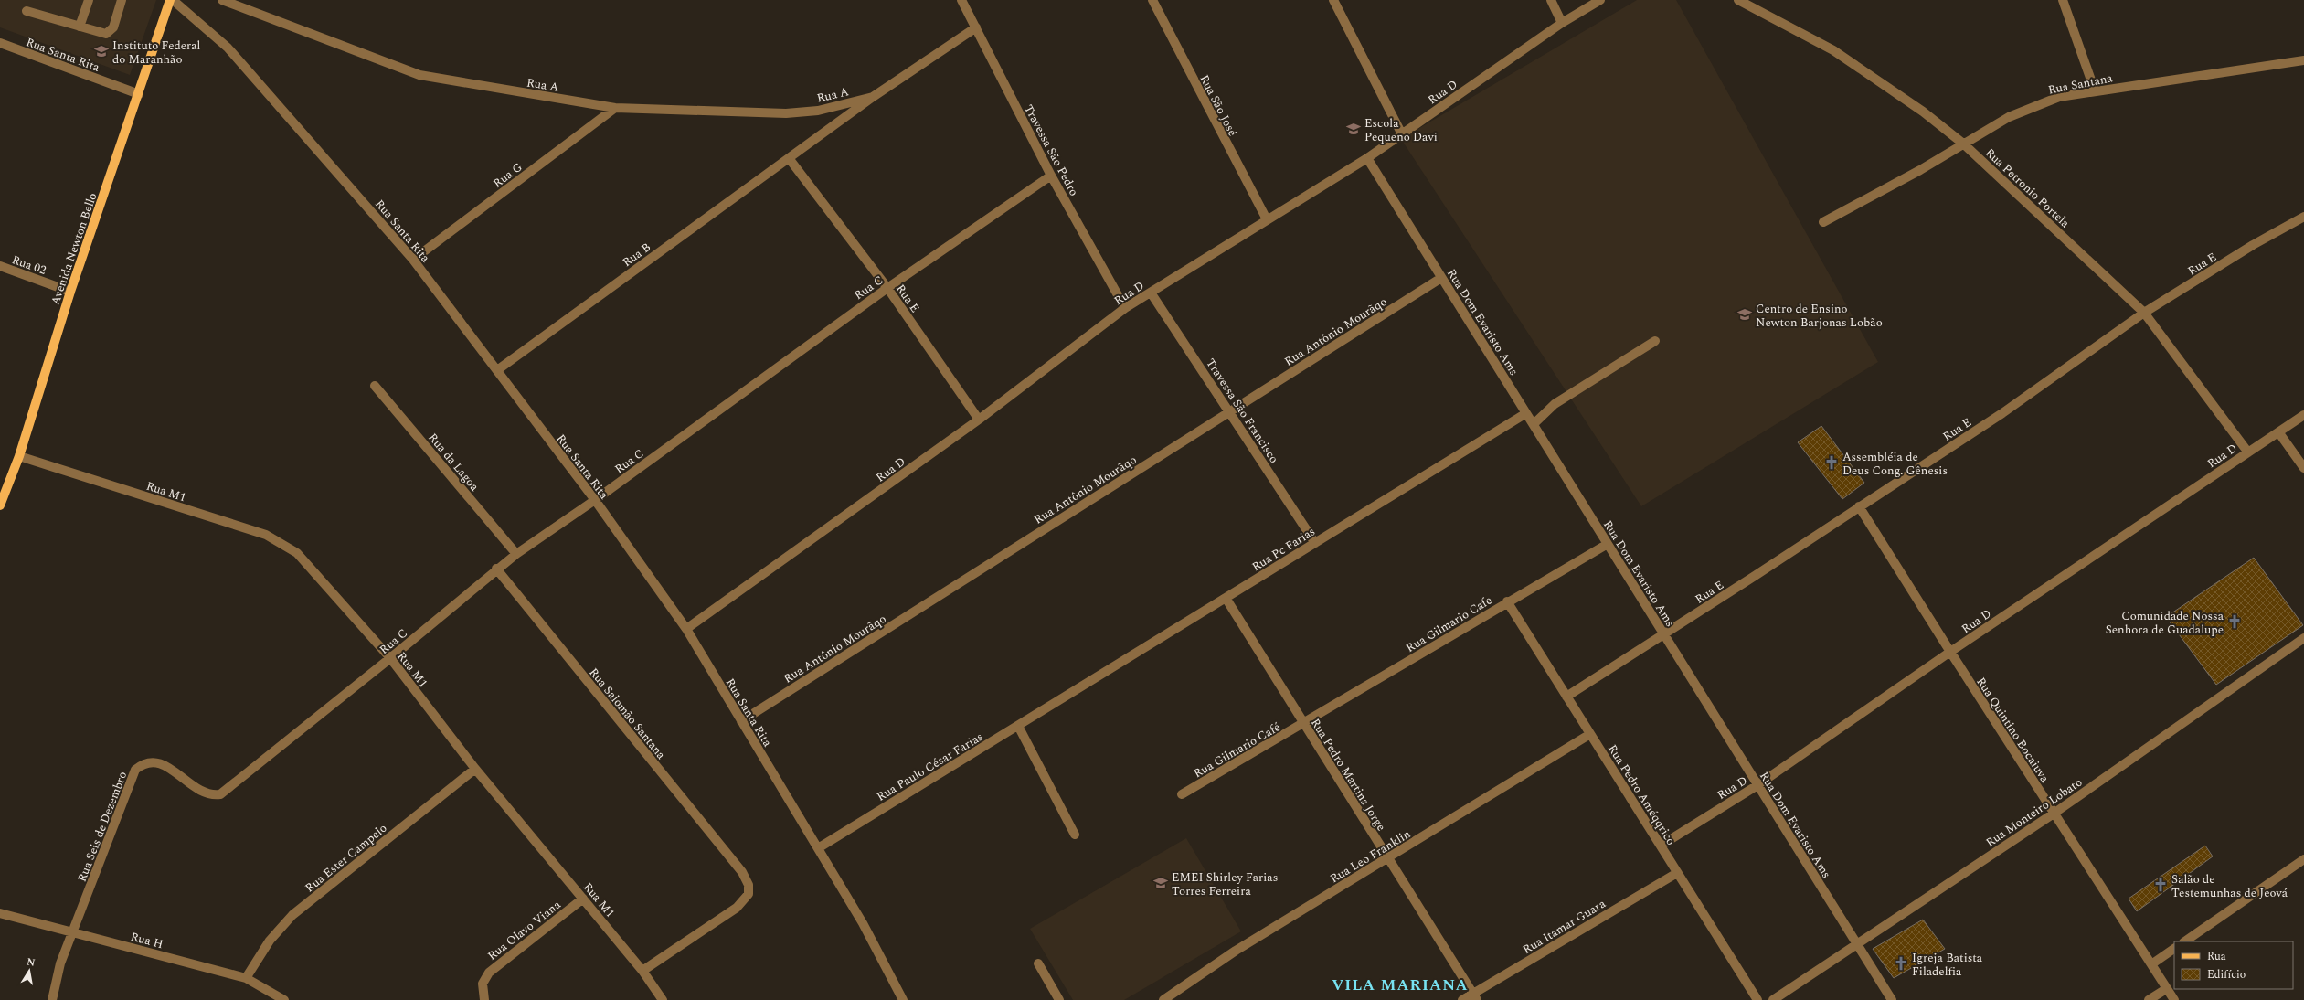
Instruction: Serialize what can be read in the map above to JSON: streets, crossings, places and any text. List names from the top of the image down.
{
  "streets": {
    "main road": ["Avenida Newton Bello"],
    "street": [
      "Rua Santa Rita",
      "Rua Santana",
      "Rua A",
      "Rua D",
      "Rua São José",
      "Travessa São Pedro",
      "Rua G",
      "Rua Petronio Portela",
      "Rua B",
      "Rua E",
      "Rua 02",
      "Rua C",
      "Rua Dom Evaristo Ams",
      "Rua Antônio Mourãqo",
      "Travessa São Francisco",
      "Rua da Lagoa",
      "Rua M1",
      "Rua Pc Farias",
      "Rua Gilmario Cafe",
      "Rua Salomão Santana",
      "Rua Quintino Bocaiuva",
      "Rua Gilmario Café",
      "Rua Paulo César Farias",
      "Rua Pedro Martins Jorge",
      "Rua Pedro Améqqrico",
      "Rua Monteiro Lobato",
      "Rua Seis de Dezembro",
      "Rua Leo Franklin",
      "Rua Ester Campelo",
      "Rua Itamar Guara",
      "Rua Olavo Viana",
      "Rua H"
    ]
  },
  "crossings": [
    ["Rua Santa Rita", "Rua D"],
    ["Rua Santa Rita", "Rua G"],
    ["Rua Santa Rita", "Avenida Newton Bello"],
    ["Rua Santa Rita", "Rua B"],
    ["Rua Santa Rita", "Rua C"],
    ["Rua Santa Rita", "Rua Antônio Mourãqo"],
    ["Rua Santa Rita", "Rua Paulo César Farias"],
    ["Rua Santana", "Rua Petronio Portela"],
    ["Rua A", "Travessa São Pedro"],
    ["Rua A", "Rua G"],
    ["Rua A", "Rua B"],
    ["Rua A", "Rua E"],
    ["Rua D", "Rua São José"],
    ["Rua D", "Travessa São Pedro"],
    ["Rua D", "Rua Petronio Portela"],
    ["Rua D", "Rua E"],
    ["Rua D", "Rua Dom Evaristo Ams"],
    ["Rua D", "Travessa São Francisco"],
    ["Rua D", "Rua Quintino Bocaiuva"],
    ["Rua D", "Rua Pedro Améqqrico"],
    ["Travessa São Pedro", "Rua C"],
    ["Rua Petronio Portela", "Rua E"],
    ["Avenida Newton Bello", "Rua 02"],
    ["Avenida Newton Bello", "Rua M1"],
    ["Rua B", "Rua E"],
    ["Rua E", "Rua C"],
    ["Rua E", "Rua Dom Evaristo Ams"],
    ["Rua E", "Rua Quintino Bocaiuva"],
    ["Rua E", "Rua Pedro Améqqrico"],
    ["Rua C", "Rua da Lagoa"],
    ["Rua C", "Rua M1"],
    ["Rua C", "Rua Salomão Santana"],
    ["Rua C", "Rua Seis de Dezembro"],
    ["Rua Dom Evaristo Ams", "Rua Antônio Mourãqo"],
    ["Rua Dom Evaristo Ams", "Rua Pc Farias"],
    ["Rua Dom Evaristo Ams", "Rua Gilmario Cafe"],
    ["Rua Dom Evaristo Ams", "Rua Monteiro Lobato"],
    ["Rua Antônio Mourãqo", "Travessa São Francisco"],
    ["Travessa São Francisco", "Rua Pc Farias"],
    ["Rua M1", "Rua Salomão Santana"],
    ["Rua M1", "Rua Ester Campelo"],
    ["Rua M1", "Rua Olavo Viana"],
    ["Rua Pc Farias", "Rua Paulo César Farias"],
    ["Rua Pc Farias", "Rua Pedro Martins Jorge"],
    ["Rua Gilmario Cafe", "Rua Gilmario Café"],
    ["Rua Gilmario Cafe", "Rua Pedro Martins Jorge"],
    ["Rua Gilmario Cafe", "Rua Pedro Améqqrico"],
    ["Rua Quintino Bocaiuva", "Rua Monteiro Lobato"],
    ["Rua Gilmario Café", "Rua Pedro Martins Jorge"],
    ["Rua Pedro Martins Jorge", "Rua Leo Franklin"],
    ["Rua Pedro Martins Jorge", "Rua Itamar Guara"],
    ["Rua Pedro Améqqrico", "Rua Leo Franklin"],
    ["Rua Pedro Améqqrico", "Rua Itamar Guara"],
    ["Rua Seis de Dezembro", "Rua H"],
    ["Rua Ester Campelo", "Rua H"]
  ],
  "districts": ["VILA MARIANA"],
  "places": {
    "school or university": [
      "Instituto Federal do Maranhão",
      "Escola Pequeno Davi",
      "Centro de Ensino Newton Barjonas Lobão",
      "EMEI Shirley Farias Torres Ferreira"
    ],
    "church": [
      "Assembléia de Deus Cong. Gênesis",
      "Comunidade Nossa Senhora de Guadalupe",
      "Salão de Testemunhas de Jeová",
      "Igreja Batista Filadelfia"
    ]
  },
  "legend": ["Rua", "Edifício"],
  "north": "top"
}
